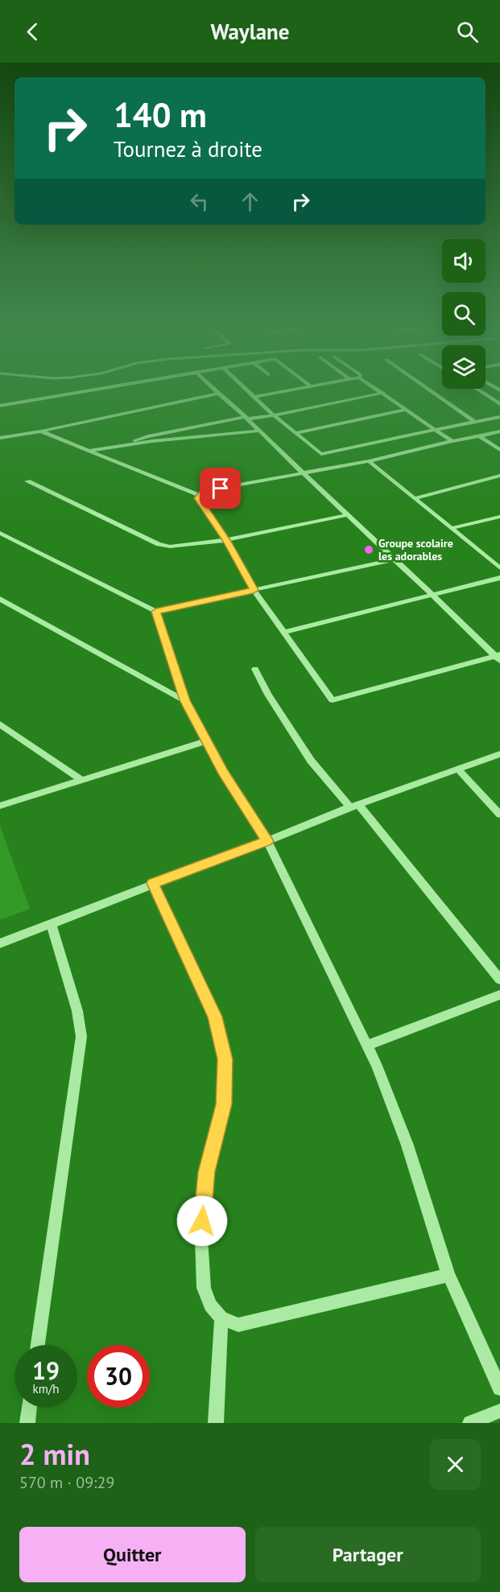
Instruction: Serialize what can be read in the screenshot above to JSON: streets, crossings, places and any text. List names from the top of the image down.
{
  "places": ["Groupe scolaire les adorables"],
  "page": {
    "header": "Waylane",
    "turn": ["140 m", "Tournez à droite"],
    "speed": "19 km/h",
    "limit": "30",
    "heading": ["2 min", "570 m · 09:29"],
    "buttons": ["Quitter", "Partager"]
  }
}
